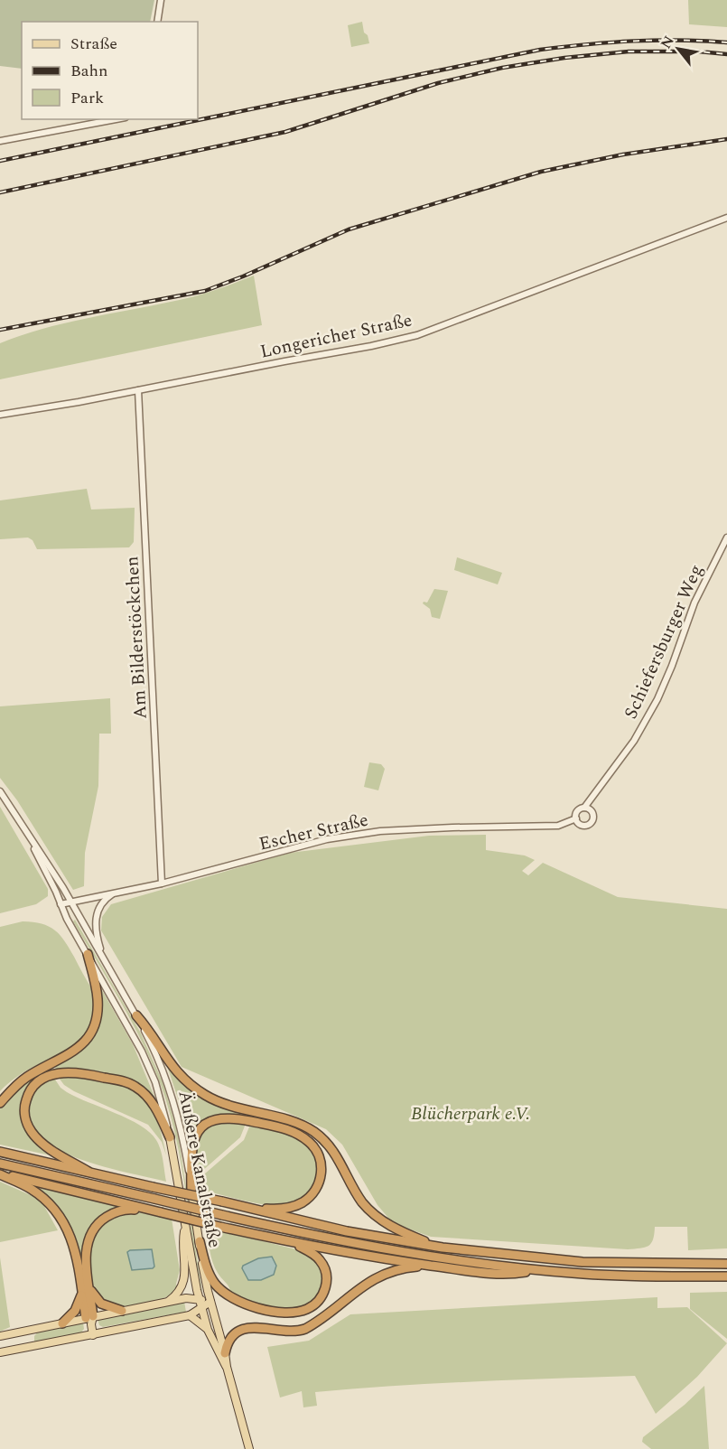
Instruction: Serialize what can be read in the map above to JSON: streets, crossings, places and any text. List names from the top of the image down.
{
  "streets": {
    "main road": ["Äußere Kanalstraße"],
    "street": [
      "Longericher Straße",
      "Am Bilderstöckchen",
      "Schiefersburger Weg",
      "Escher Straße"
    ]
  },
  "crossings": [
    ["Longericher Straße", "Am Bilderstöckchen"],
    ["Am Bilderstöckchen", "Escher Straße"],
    ["Schiefersburger Weg", "Escher Straße"],
    ["Escher Straße", "Äußere Kanalstraße"]
  ],
  "parks": ["Blücherpark e.V."],
  "legend": ["Straße", "Bahn", "Park"],
  "north": "top left"
}
